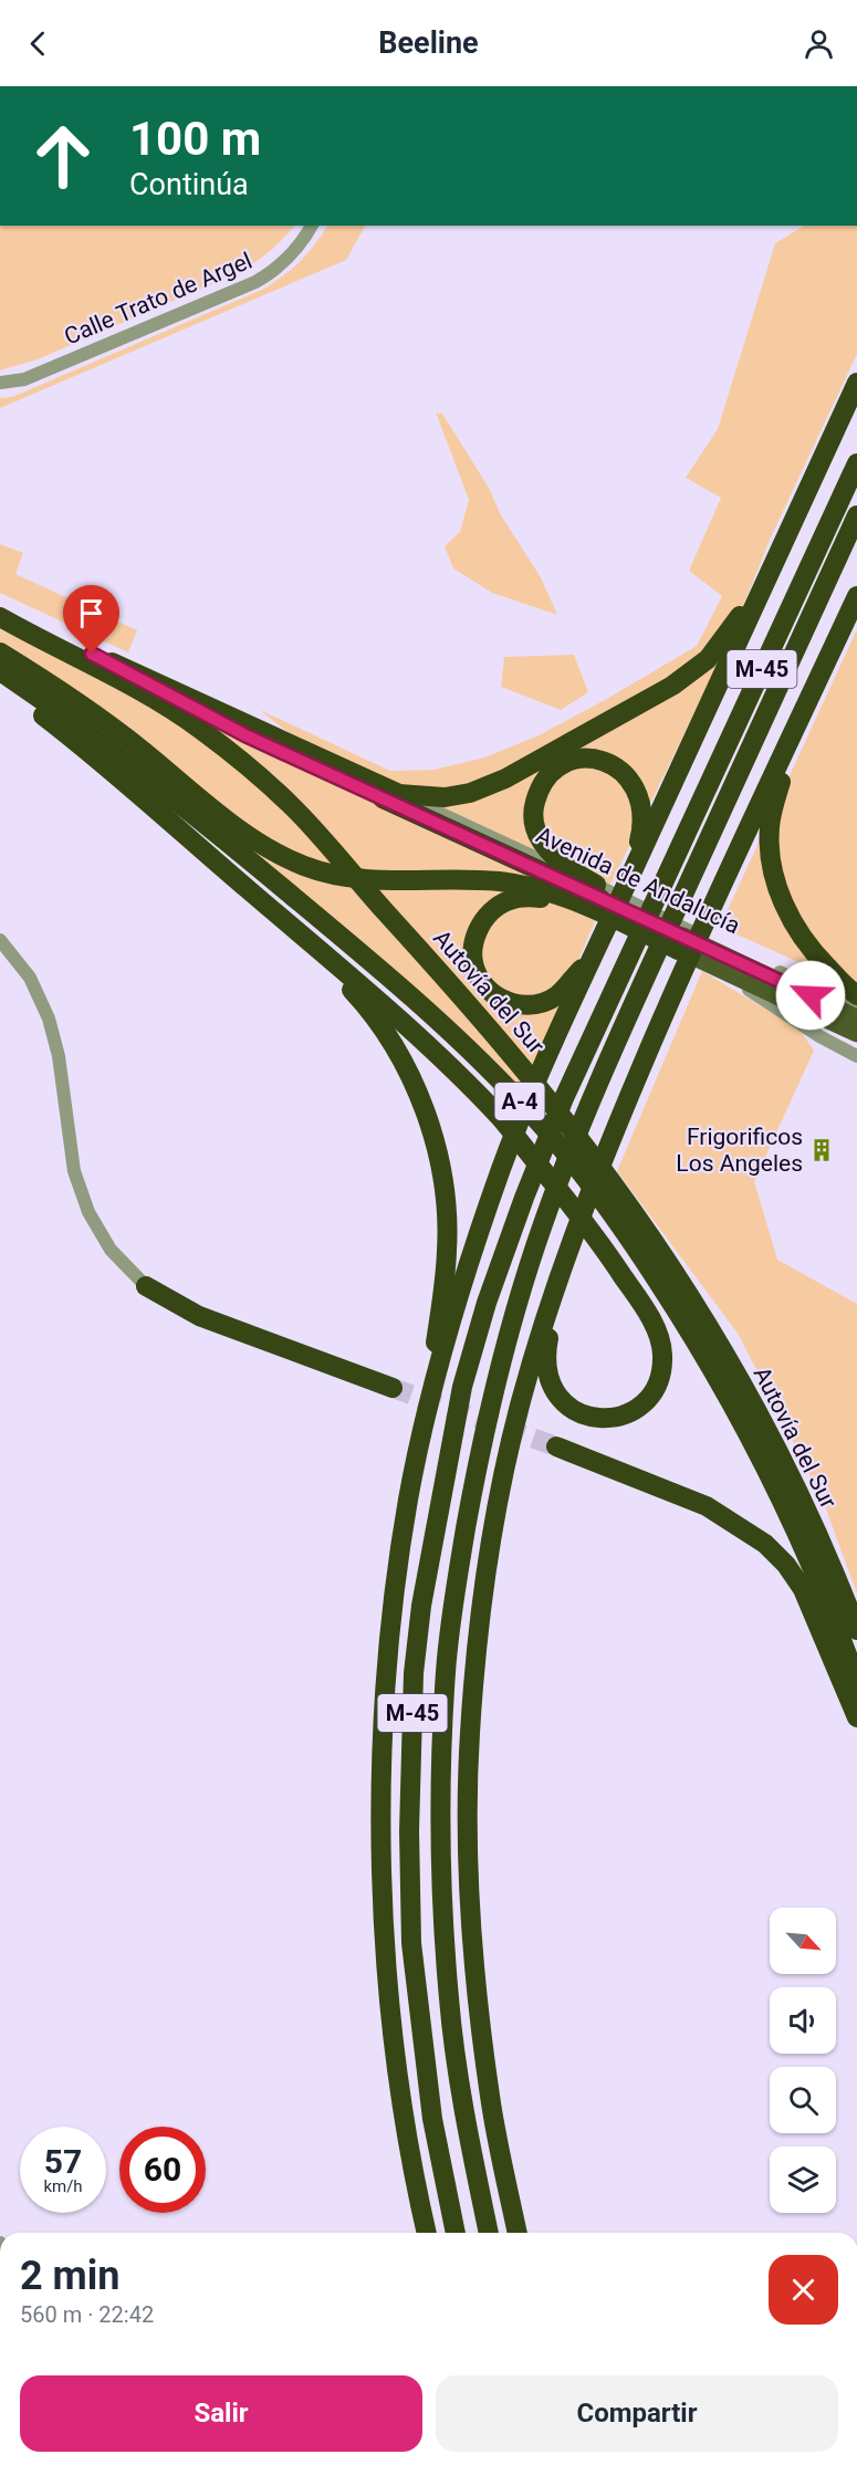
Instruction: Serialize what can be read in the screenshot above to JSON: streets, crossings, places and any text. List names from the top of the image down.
{
  "streets": {
    "highway": ["M-45", "Autovía del Sur", "A-4"],
    "main road": ["Avenida de Andalucía"],
    "street": ["Calle Trato de Argel"]
  },
  "places": {
    "building": ["Frigorificos Los Angeles"]
  },
  "north": "bottom right",
  "page": {
    "header": "Beeline",
    "turn": ["100 m", "Continúa"],
    "speed": "57 km/h",
    "limit": "60",
    "heading": ["2 min", "560 m · 22:42"],
    "buttons": ["Salir", "Compartir"]
  }
}
